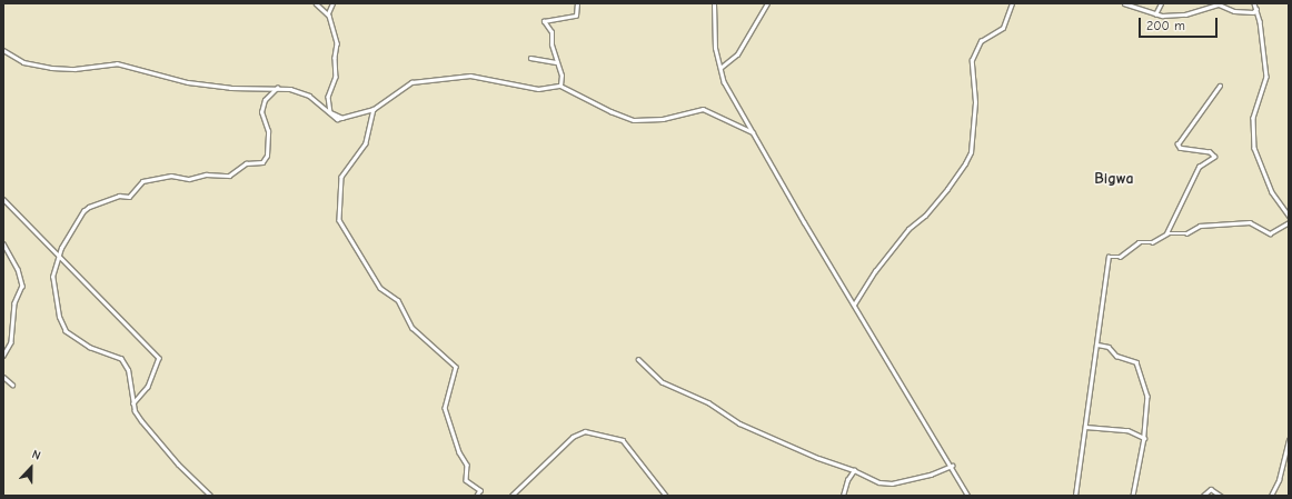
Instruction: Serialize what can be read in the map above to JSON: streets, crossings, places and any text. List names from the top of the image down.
{
  "districts": ["Bigwa"],
  "scale_bar": "200 m",
  "north": "top"
}
